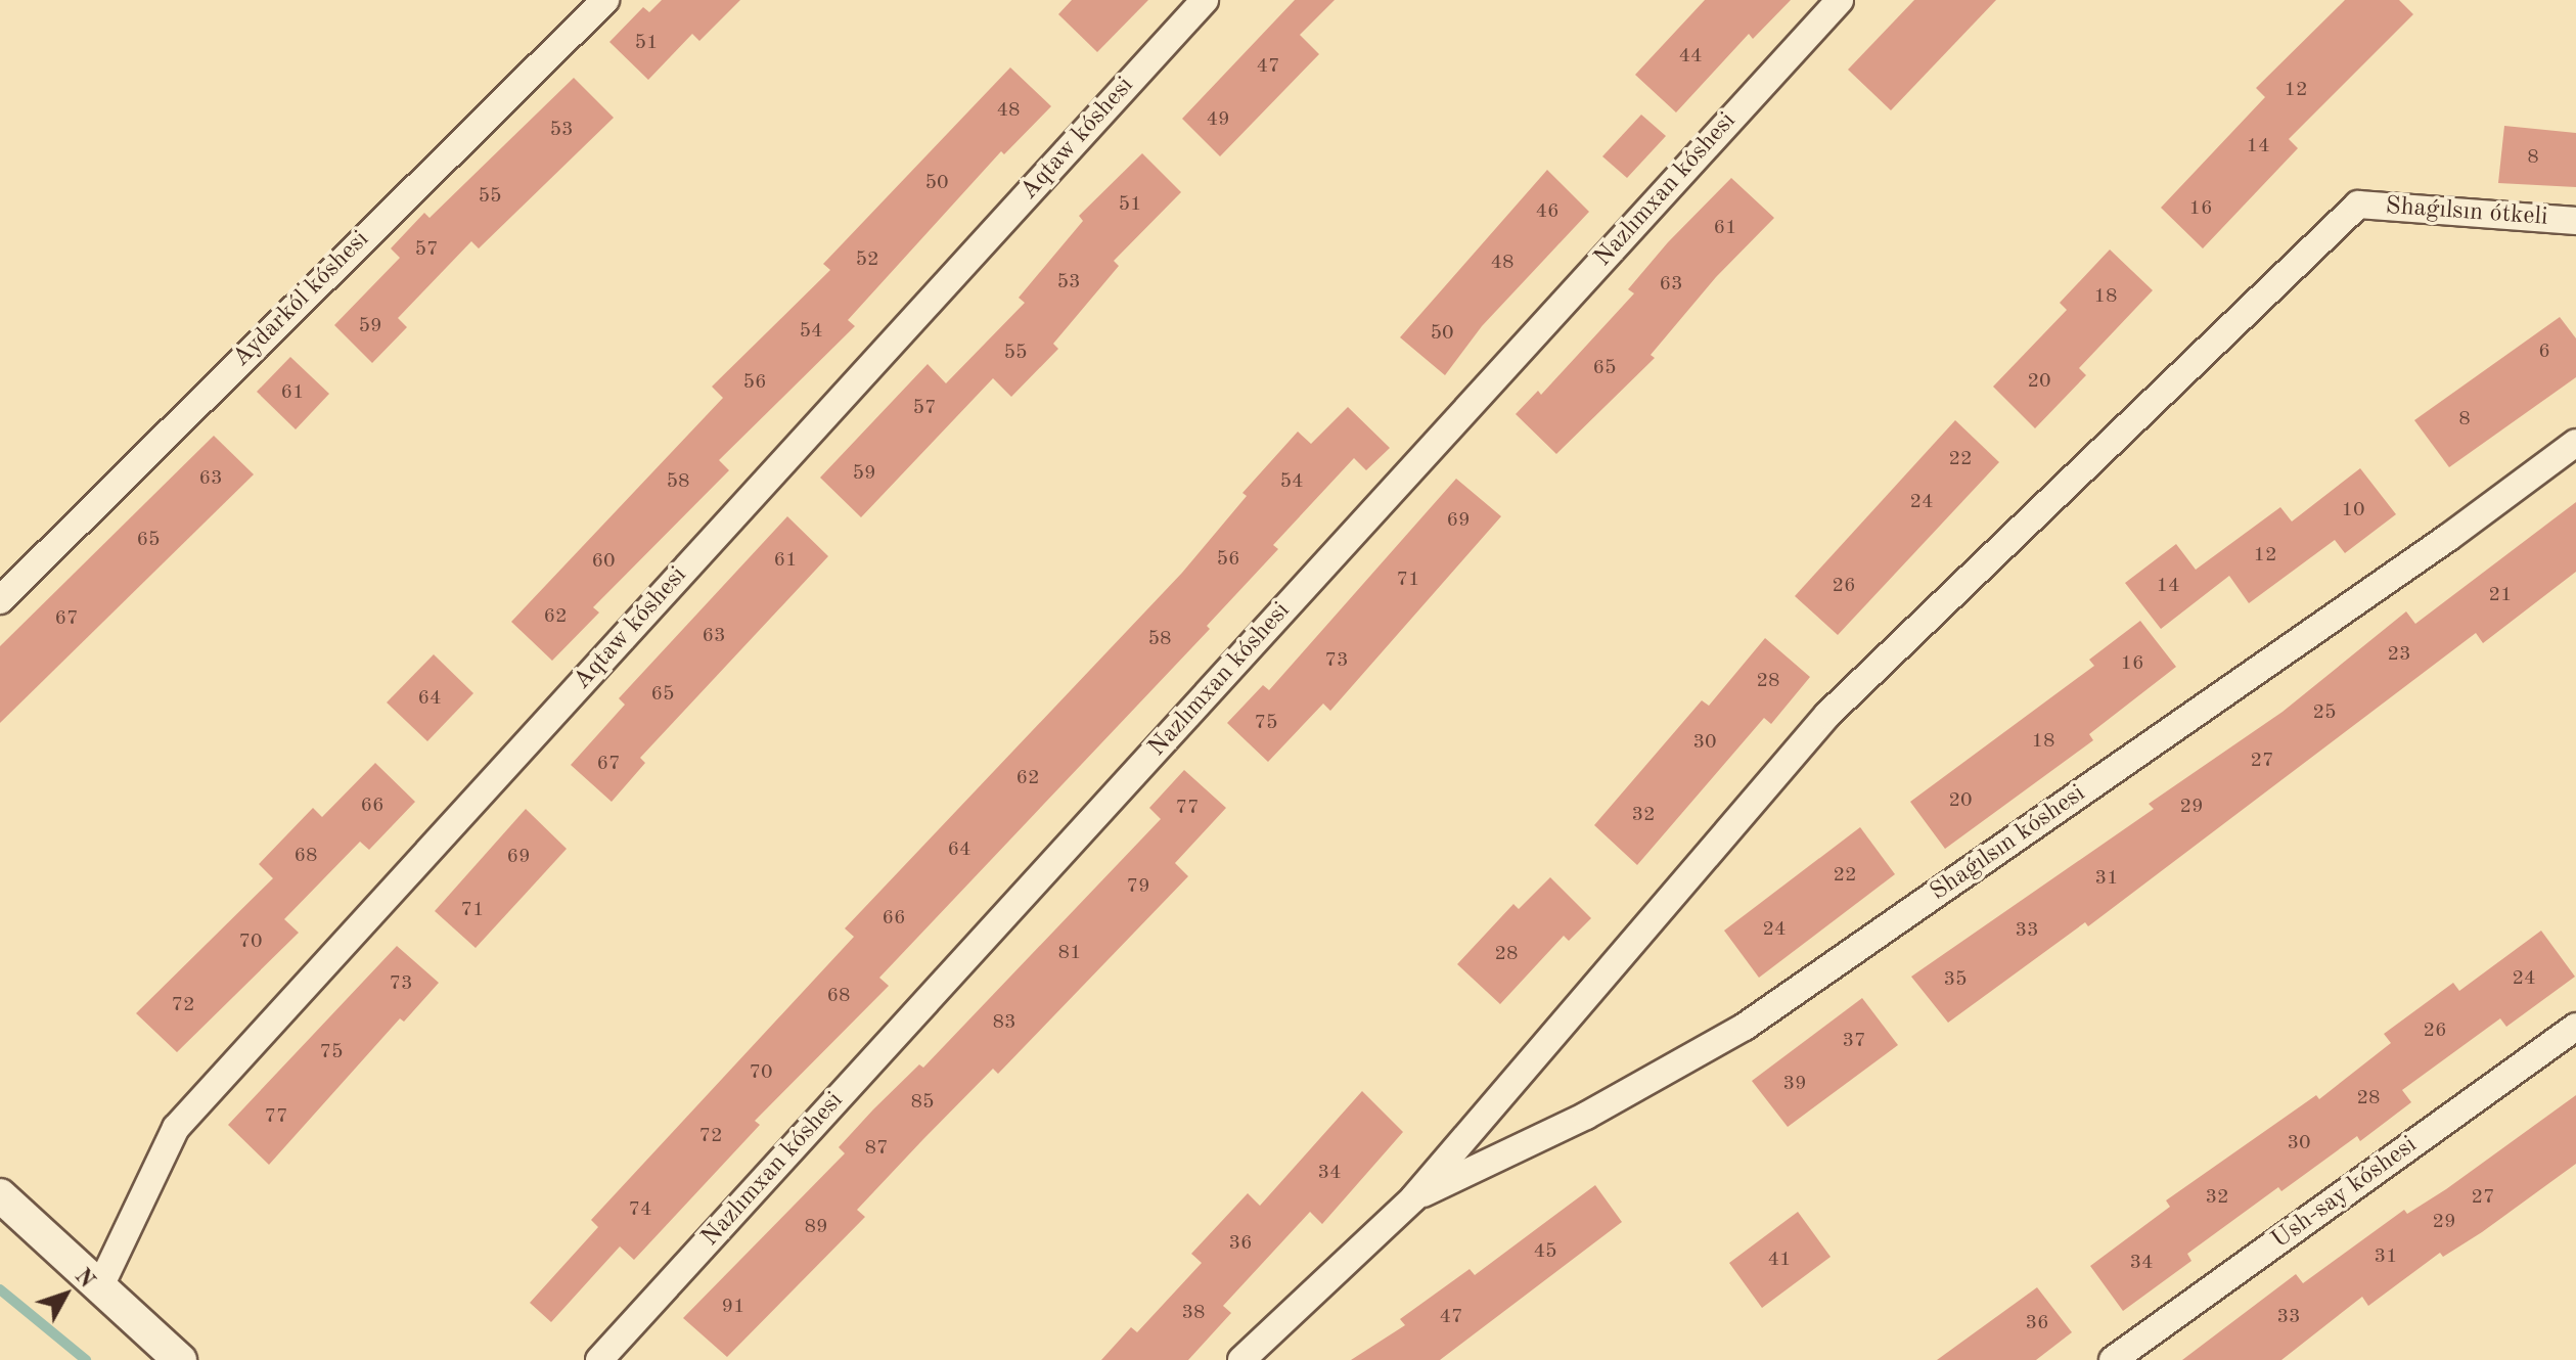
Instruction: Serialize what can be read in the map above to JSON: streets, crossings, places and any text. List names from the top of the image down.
{
  "streets": {
    "street": [
      "Aqtaw kóshesi",
      "Nazlımxan kóshesi",
      "Shaǵılsın ótkeli",
      "Aydarkól kóshesi",
      "Shaǵılsın kóshesi",
      "Ush-say kóshesi"
    ]
  },
  "crossings": [
    ["Shaǵılsın ótkeli", "Shaǵılsın kóshesi"]
  ],
  "house_numbers": [
    "51",
    "44",
    "47",
    "12",
    "48",
    "49",
    "53",
    "14",
    "8",
    "50",
    "55",
    "51",
    "16",
    "46",
    "61",
    "57",
    "52",
    "48",
    "53",
    "63",
    "18",
    "59",
    "54",
    "50",
    "6",
    "55",
    "65",
    "20",
    "56",
    "61",
    "57",
    "8",
    "22",
    "59",
    "63",
    "58",
    "54",
    "24",
    "10",
    "69",
    "65",
    "12",
    "56",
    "61",
    "60",
    "71",
    "26",
    "14",
    "21",
    "62",
    "67",
    "63",
    "58",
    "23",
    "73",
    "16",
    "28",
    "65",
    "64",
    "25",
    "75",
    "18",
    "30",
    "27",
    "67",
    "62",
    "20",
    "66",
    "29",
    "77",
    "32",
    "64",
    "68",
    "69",
    "22",
    "31",
    "79",
    "71",
    "66",
    "24",
    "33",
    "70",
    "81",
    "28",
    "24",
    "35",
    "73",
    "68",
    "72",
    "83",
    "26",
    "37",
    "75",
    "70",
    "39",
    "28",
    "85",
    "77",
    "72",
    "30",
    "87",
    "34",
    "32",
    "27",
    "74",
    "29",
    "89",
    "36",
    "45",
    "31",
    "41",
    "34",
    "91",
    "38",
    "47",
    "33",
    "36"
  ],
  "north": "top right"
}
